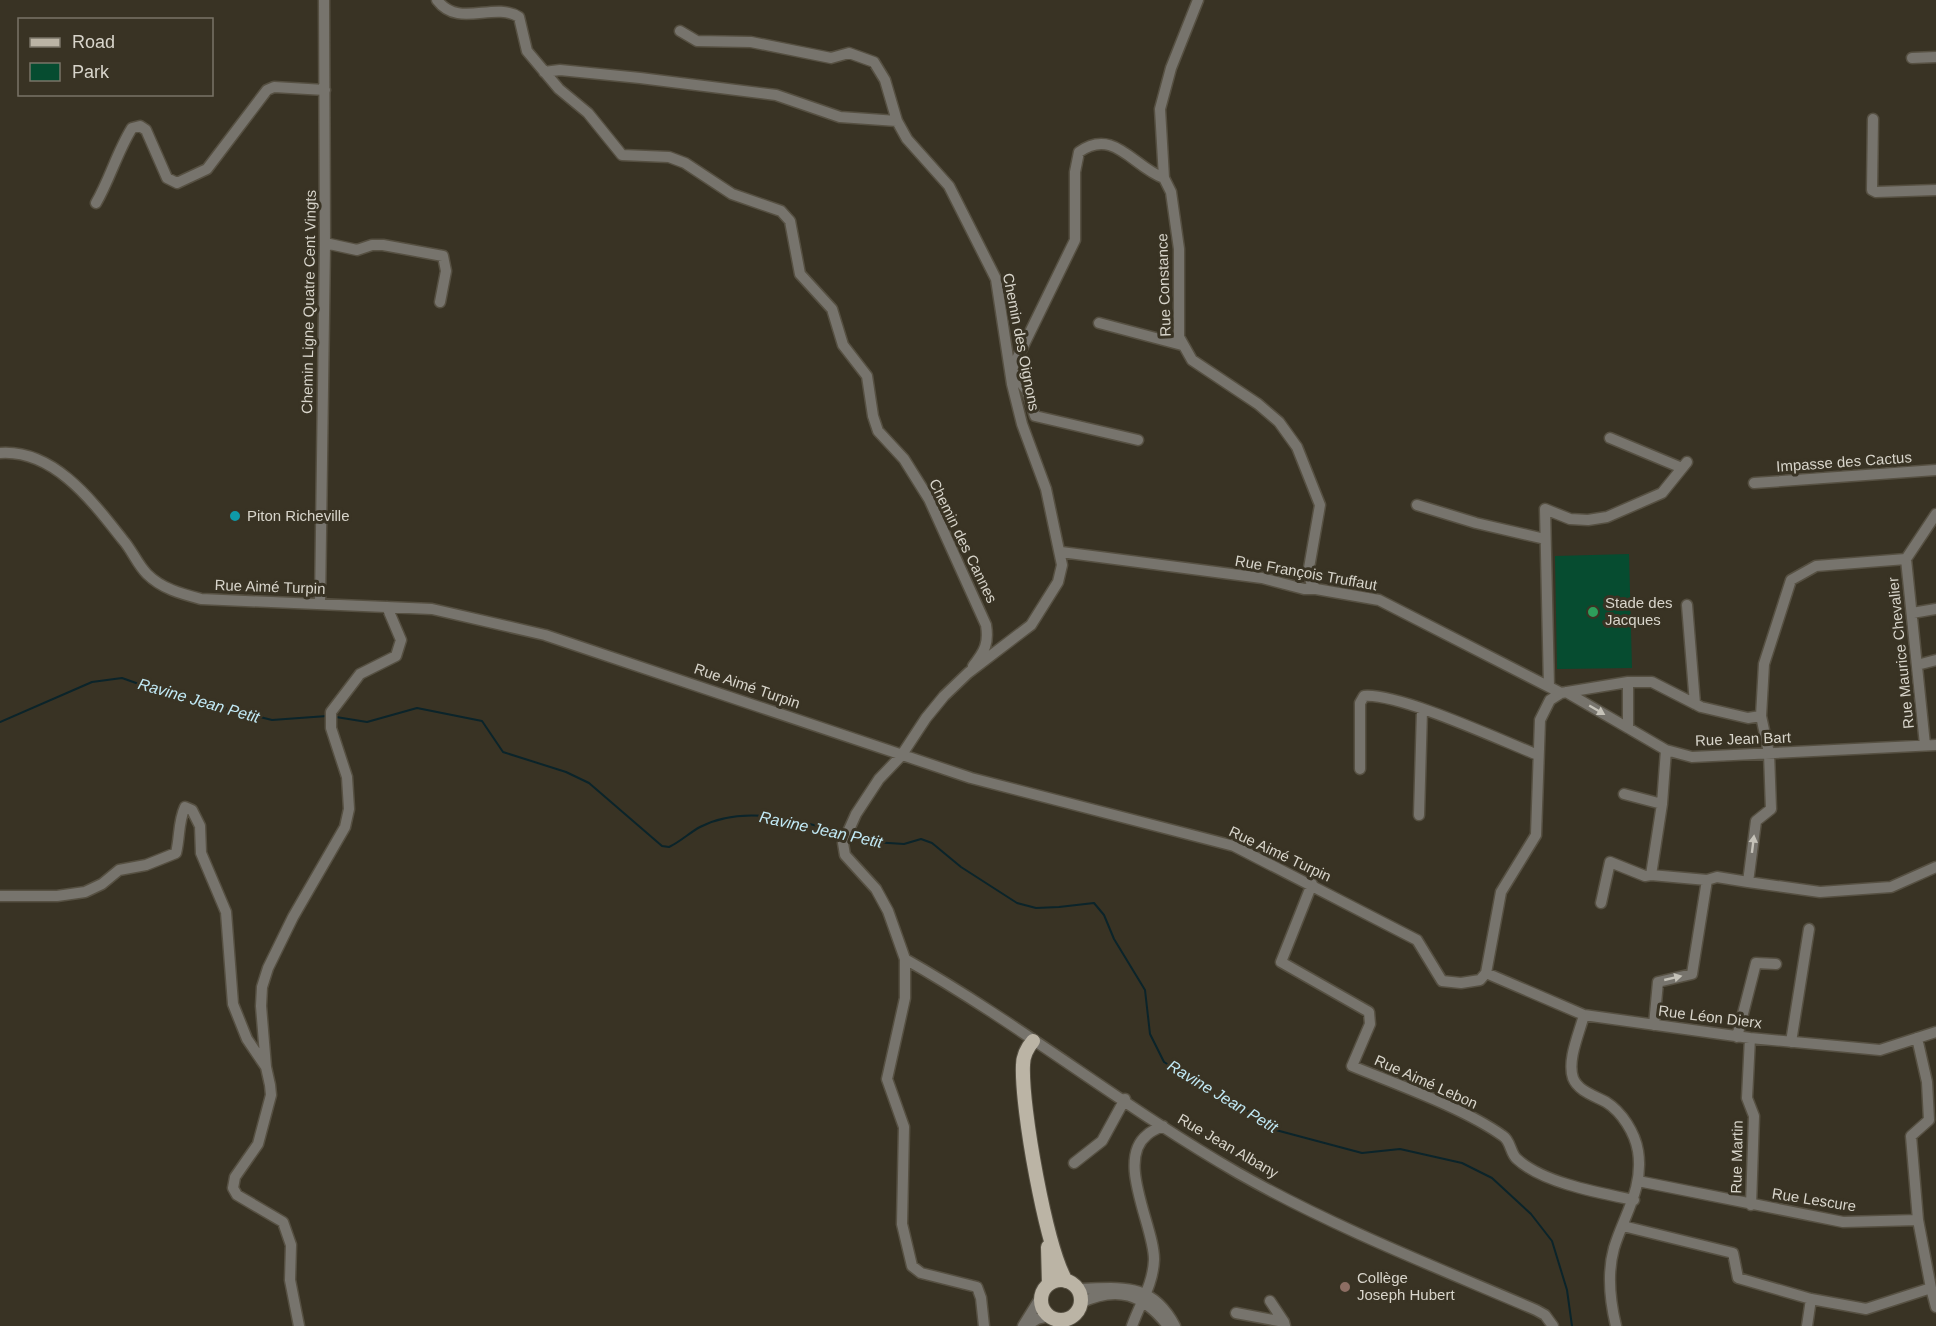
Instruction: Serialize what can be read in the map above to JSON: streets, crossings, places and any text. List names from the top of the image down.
{
  "streets": {
    "street": [
      "Rue Constance",
      "Chemin Ligne Quatre Cent Vingts",
      "Chemin des Oignons",
      "Impasse des Cactus",
      "Chemin des Cannes",
      "Rue François Truffaut",
      "Rue Aimé Turpin",
      "Rue Maurice Chevalier",
      "Rue Jean Bart",
      "Rue Léon Dierx",
      "Rue Aimé Lebon",
      "Rue Jean Albany",
      "Rue Martin",
      "Rue Lescure"
    ]
  },
  "crossings": [
    ["Rue Constance", "Rue François Truffaut"],
    ["Chemin Ligne Quatre Cent Vingts", "Rue Aimé Turpin"],
    ["Chemin des Oignons", "Chemin des Cannes"],
    ["Chemin des Oignons", "Rue François Truffaut"],
    ["Chemin des Oignons", "Rue Aimé Turpin"],
    ["Chemin des Oignons", "Rue Jean Albany"],
    ["Rue François Truffaut", "Rue Jean Bart"],
    ["Rue Aimé Turpin", "Rue Léon Dierx"],
    ["Rue Aimé Turpin", "Rue Aimé Lebon"],
    ["Rue Maurice Chevalier", "Rue Jean Bart"],
    ["Rue Léon Dierx", "Rue Martin"],
    ["Rue Martin", "Rue Lescure"]
  ],
  "water": ["Ravine Jean Petit"],
  "places": ["Piton Richeville", "Stade des Jacques", "Collège Joseph Hubert"],
  "legend": ["Road", "Park"]
}
